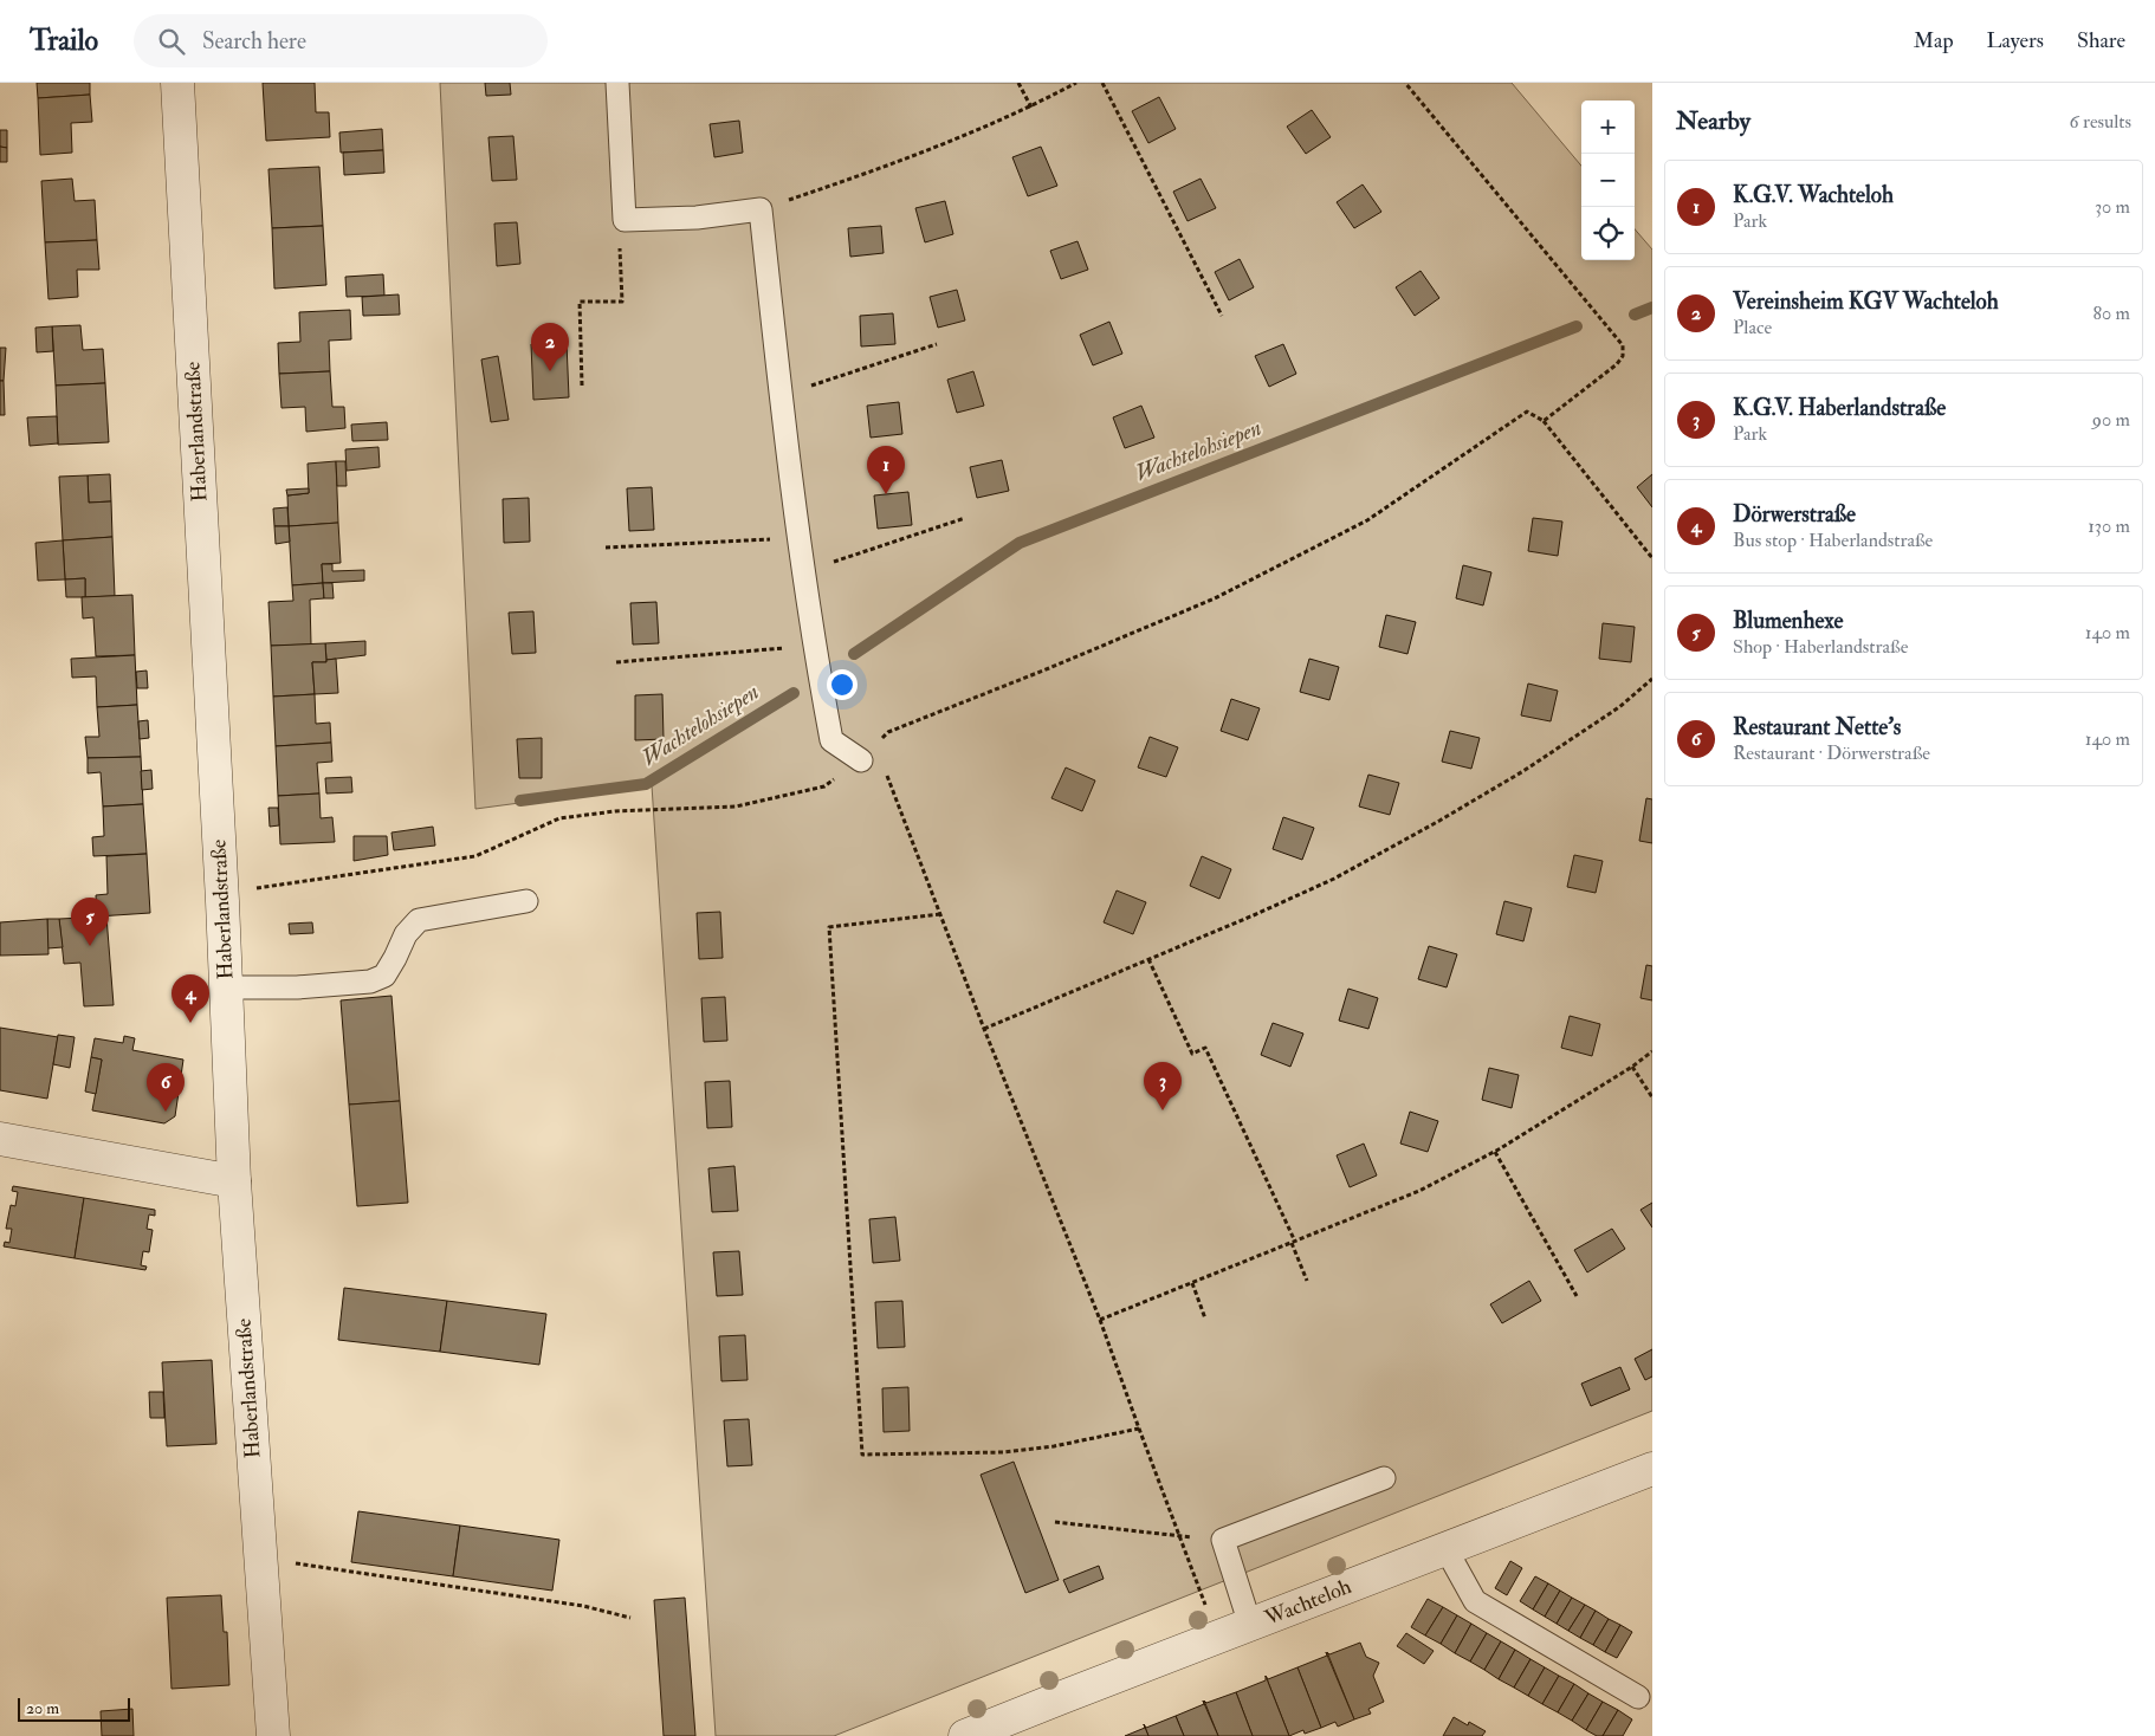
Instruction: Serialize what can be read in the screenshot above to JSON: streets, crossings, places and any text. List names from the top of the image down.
{
  "streets": {
    "street": ["Haberlandstraße", "Wachteloh"]
  },
  "water": ["Wachtelohsiepen"],
  "scale_bar": "20 m",
  "page": {
    "header": "Trailo",
    "search": "Search here",
    "nav": ["Map", "Layers", "Share"],
    "heading": ["Nearby", "6 results"],
    "map_buttons": ["+", "−"],
    "list": [
      {
        "mark": "1",
        "name": "K.G.V. Wachteloh",
        "note": "Park",
        "value": "30 m"
      },
      {
        "mark": "2",
        "name": "Vereinsheim KGV Wachteloh",
        "note": "Place",
        "value": "80 m"
      },
      {
        "mark": "3",
        "name": "K.G.V. Haberlandstraße",
        "note": "Park",
        "value": "90 m"
      },
      {
        "mark": "4",
        "name": "Dörwerstraße",
        "note": "Bus stop · Haberlandstraße",
        "value": "130 m"
      },
      {
        "mark": "5",
        "name": "Blumenhexe",
        "note": "Shop · Haberlandstraße",
        "value": "140 m"
      },
      {
        "mark": "6",
        "name": "Restaurant Nette's",
        "note": "Restaurant · Dörwerstraße",
        "value": "140 m"
      }
    ],
    "pins": [
      "2",
      "1",
      "5",
      "4",
      "3",
      "6"
    ],
    "scale": "20 m"
  }
}
